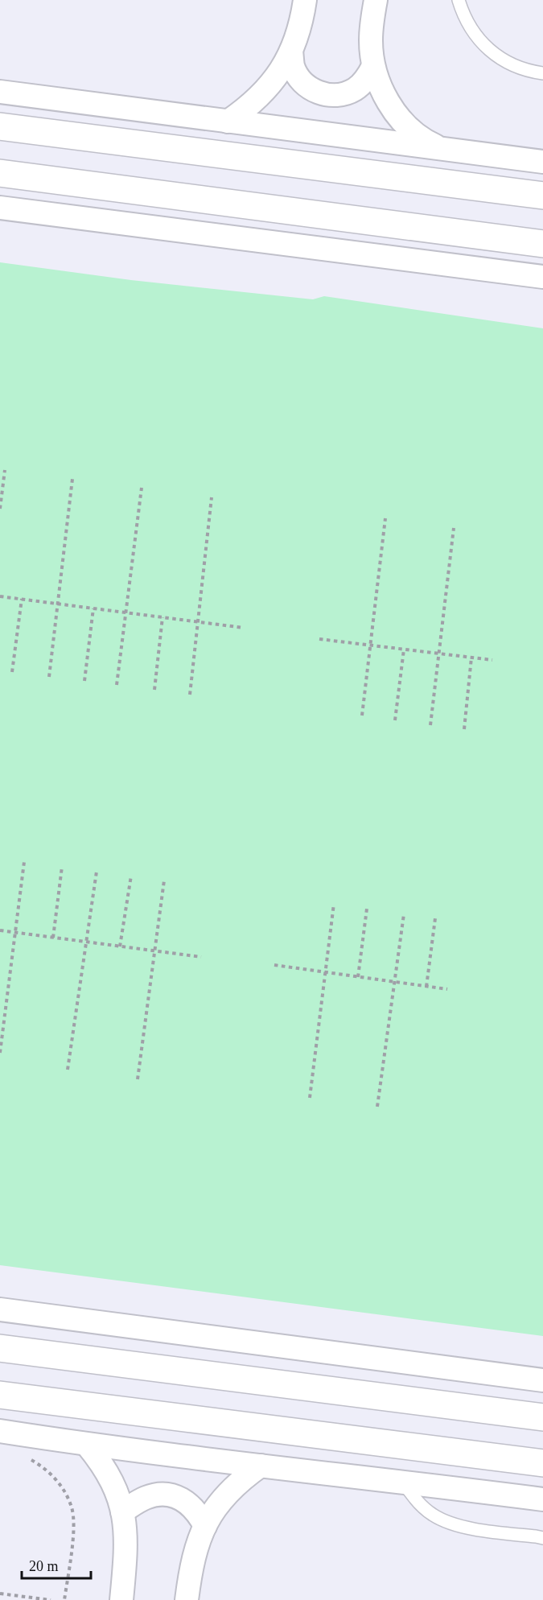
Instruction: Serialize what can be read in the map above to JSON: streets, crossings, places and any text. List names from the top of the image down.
{
  "scale_bar": "20 m"
}
